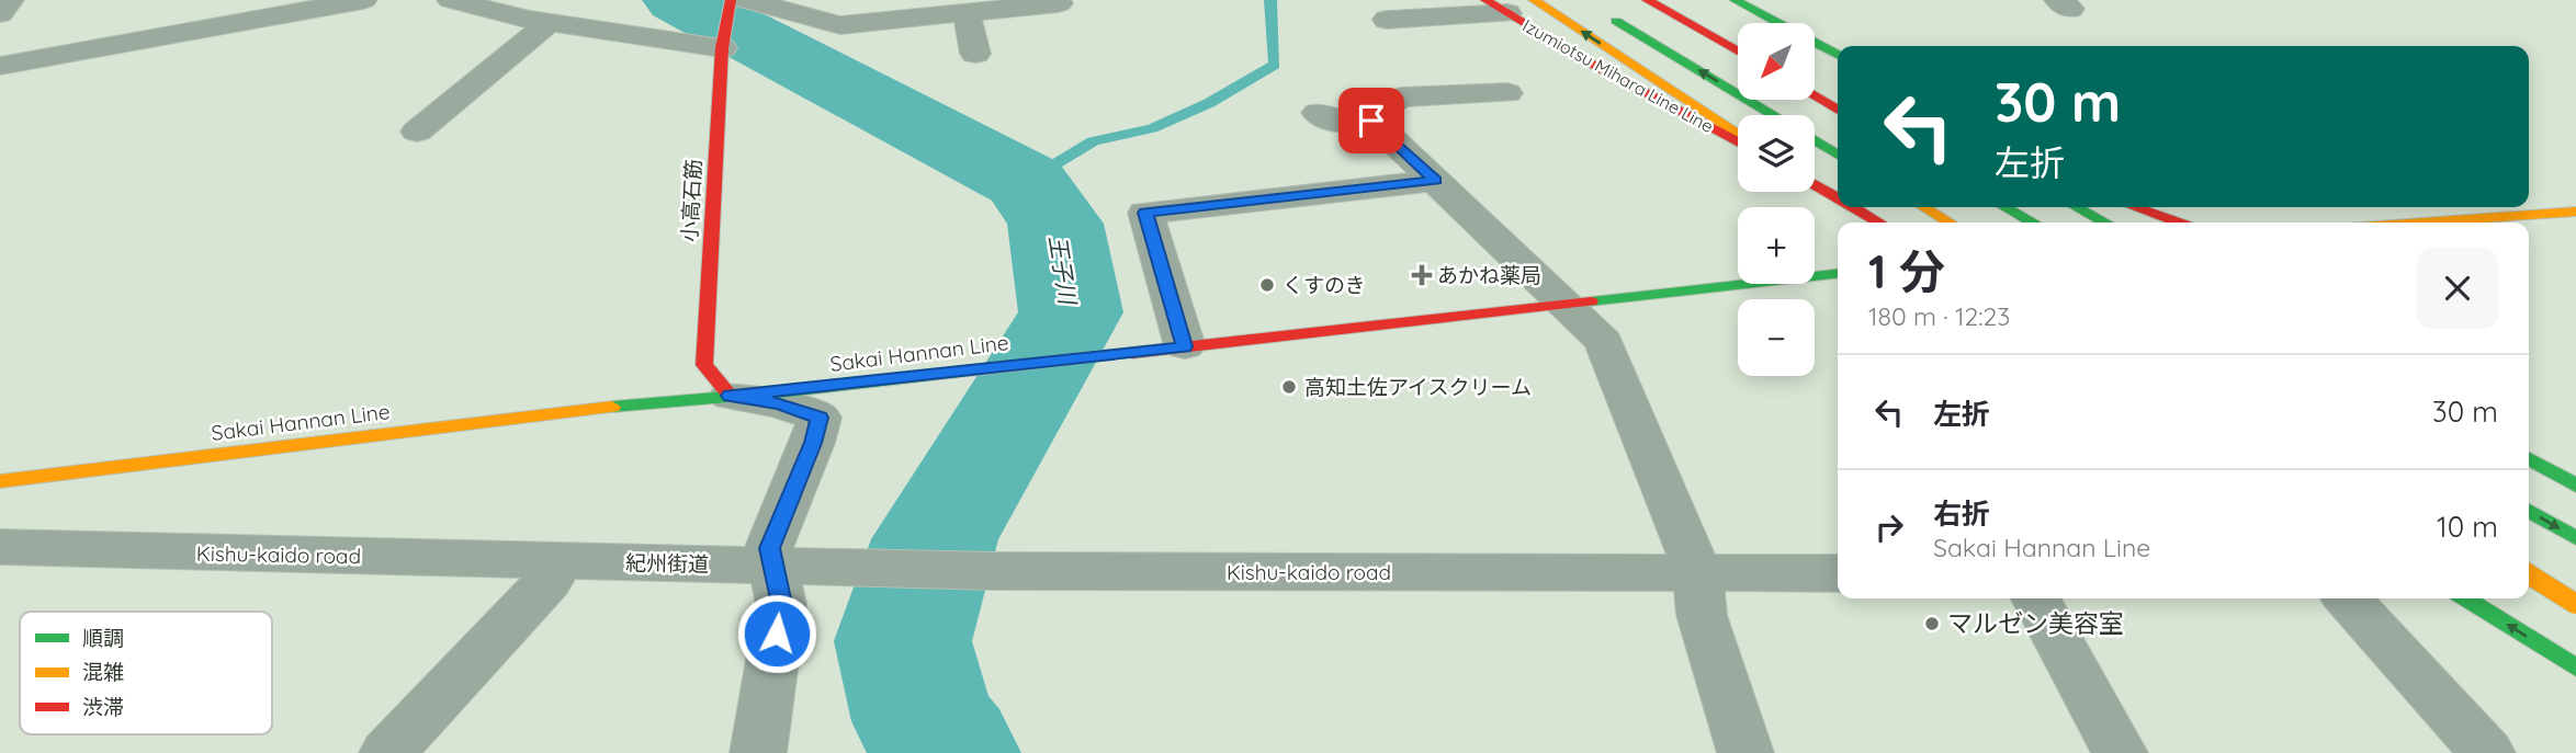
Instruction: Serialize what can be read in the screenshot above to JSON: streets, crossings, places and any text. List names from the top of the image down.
{
  "streets": {
    "main road": ["Izumiotsu Mihara Line Line", "小高石筋", "Sakai Hannan Line"],
    "street": ["Kishu-kaido road", "紀州街道"]
  },
  "crossings": [
    ["小高石筋", "Sakai Hannan Line"],
    ["Kishu-kaido road", "紀州街道"]
  ],
  "water": ["王子川"],
  "places": {
    "health": ["あかね薬局"],
    "other": ["くすのき", "高知土佐アイスクリーム", "マルゼン美容室"]
  },
  "legend": ["順調", "混雑", "渋滞"],
  "north": "bottom left",
  "page": {
    "map_buttons": ["+", "−"],
    "turn": ["30 m", "左折"],
    "heading": ["1 分", "180 m · 12:23"],
    "list": [
      {
        "name": "左折",
        "value": "30 m"
      },
      {
        "name": "右折",
        "note": "Sakai Hannan Line",
        "value": "10 m"
      }
    ]
  }
}
